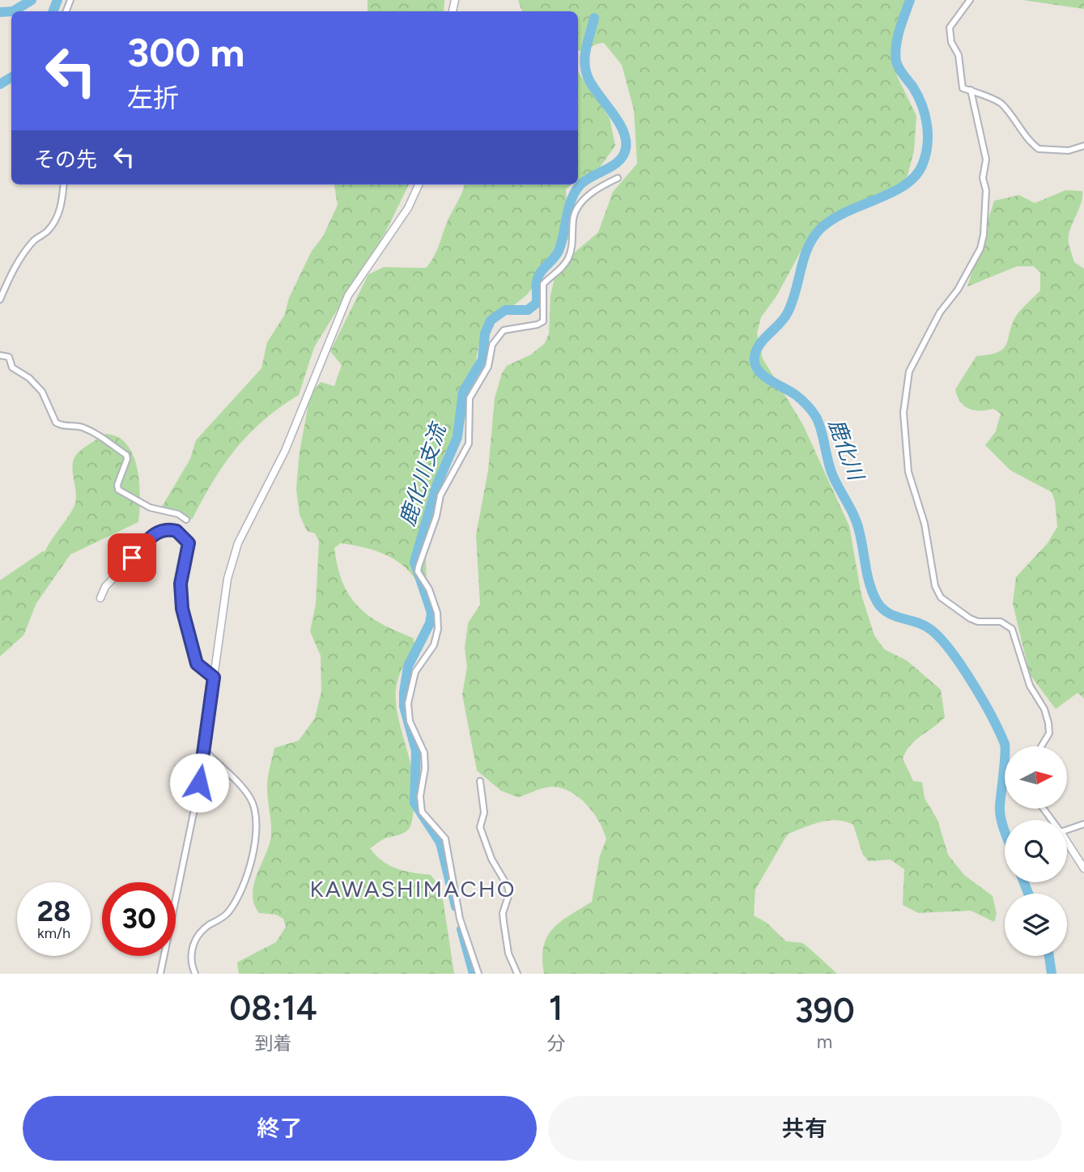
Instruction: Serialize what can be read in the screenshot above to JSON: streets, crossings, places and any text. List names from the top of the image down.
{
  "districts": ["KAWASHIMACHO"],
  "water": ["鹿化川", "鹿化川支流"],
  "north": "right",
  "page": {
    "turn": ["300 m", "左折"],
    "then": "その先",
    "speed": "28 km/h",
    "limit": "30",
    "eta": [
      "08:14",
      "到着",
      "1",
      "分",
      "390",
      "m"
    ],
    "buttons": ["終了", "共有"]
  }
}
